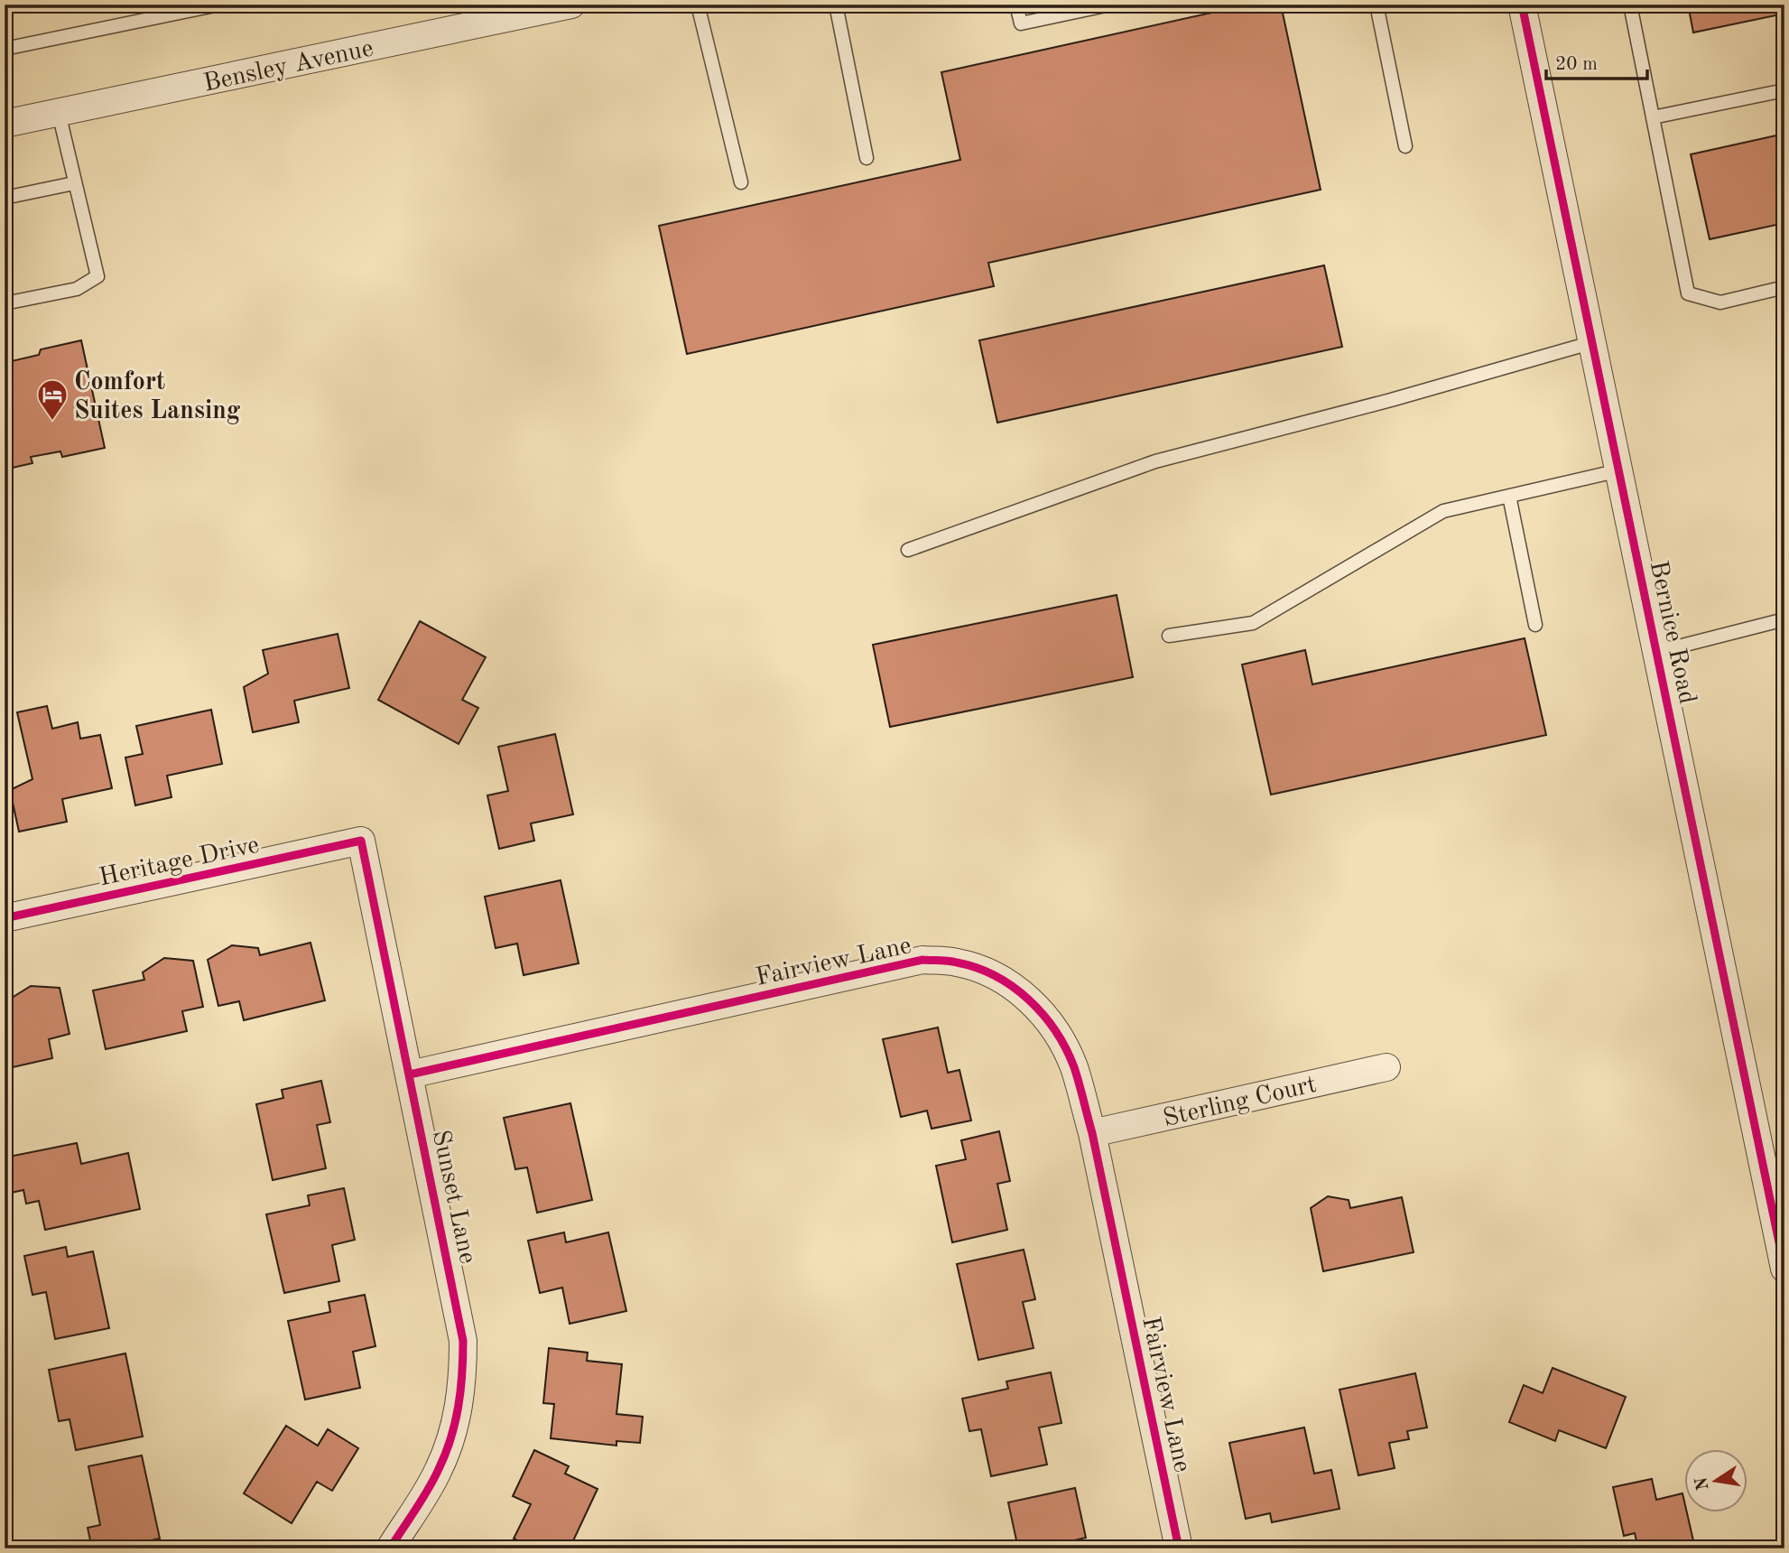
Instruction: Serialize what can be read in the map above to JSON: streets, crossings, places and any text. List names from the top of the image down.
{
  "streets": {
    "street": [
      "Bensley Avenue",
      "Bernice Road",
      "Heritage Drive",
      "Fairview Lane",
      "Sterling Court",
      "Sunset Lane"
    ]
  },
  "crossings": [
    ["Heritage Drive", "Sunset Lane"],
    ["Fairview Lane", "Sterling Court"],
    ["Fairview Lane", "Sunset Lane"]
  ],
  "places": {
    "hotel": ["Comfort Suites Lansing"]
  },
  "scale_bar": "20 m",
  "north": "left"
}
